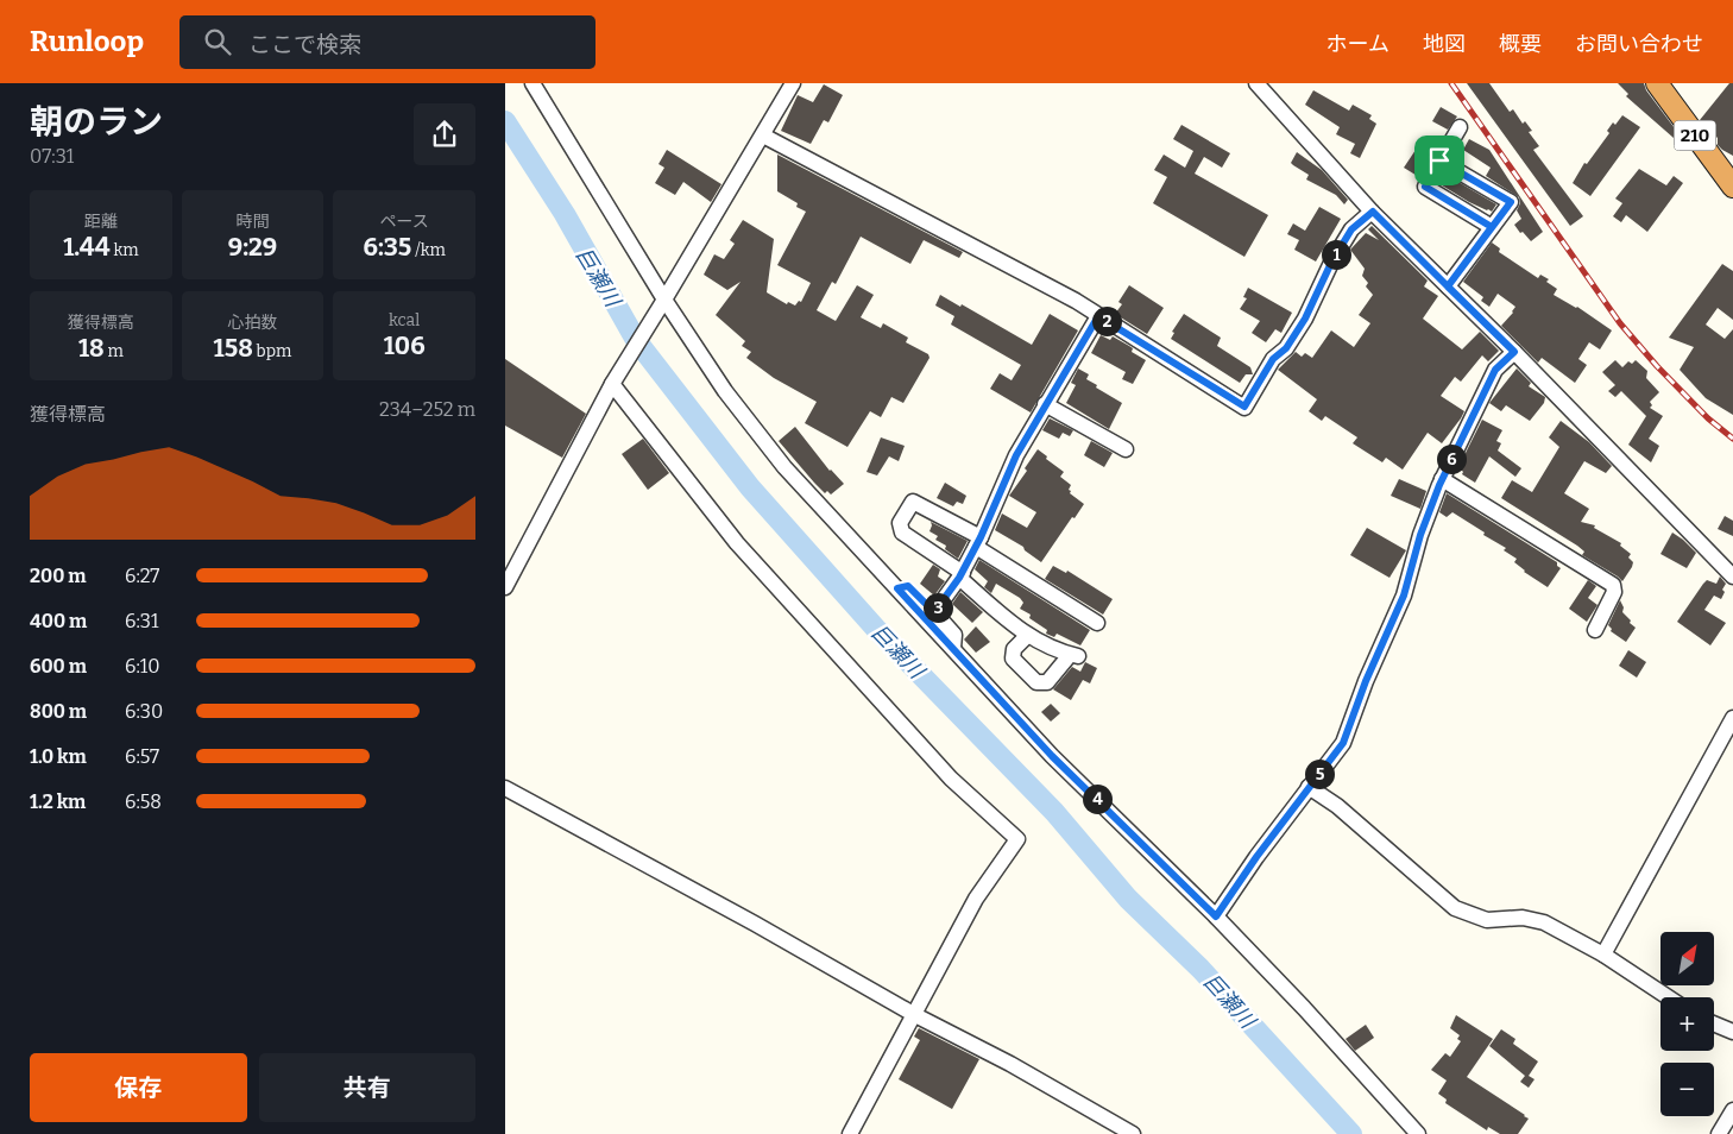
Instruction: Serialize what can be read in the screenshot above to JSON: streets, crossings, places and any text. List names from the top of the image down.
{
  "streets": {
    "highway": ["210"]
  },
  "water": ["巨瀬川"],
  "north": "top right",
  "page": {
    "header": "Runloop",
    "search": "ここで検索",
    "nav": [
      "ホーム",
      "地図",
      "概要",
      "お問い合わせ"
    ],
    "heading": ["朝のラン", "07:31"],
    "stats": [
      ["距離", "1.44 km"],
      ["時間", "9:29"],
      ["ペース", "6:35 /km"],
      ["獲得標高", "18 m"],
      ["心拍数", "158 bpm"],
      ["kcal", "106"]
    ],
    "pins": [
      "1",
      "2",
      "6",
      "3",
      "5",
      "4"
    ],
    "chart": ["獲得標高", "234–252 m"],
    "list": [
      {
        "name": "200 m",
        "note": "6:27"
      },
      {
        "name": "400 m",
        "note": "6:31"
      },
      {
        "name": "600 m",
        "note": "6:10"
      },
      {
        "name": "800 m",
        "note": "6:30"
      },
      {
        "name": "1.0 km",
        "note": "6:57"
      },
      {
        "name": "1.2 km",
        "note": "6:58"
      }
    ],
    "map_buttons": ["+", "−"],
    "buttons": ["保存", "共有"]
  }
}
